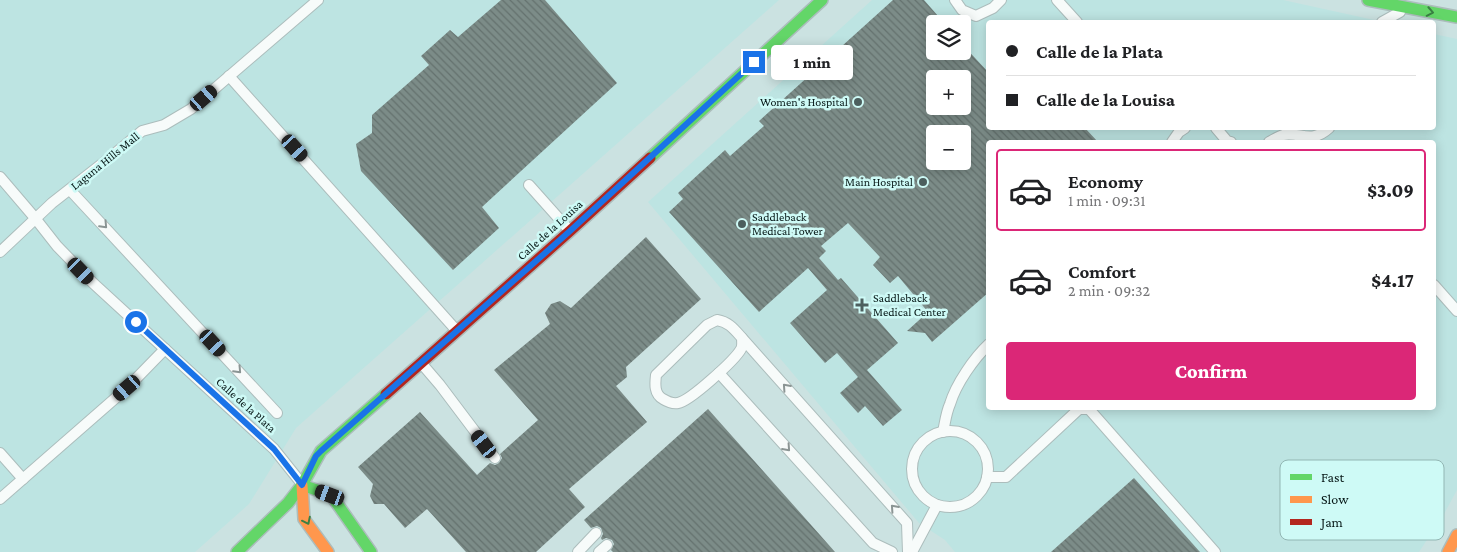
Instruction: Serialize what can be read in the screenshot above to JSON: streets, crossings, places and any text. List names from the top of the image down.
{
  "streets": {
    "street": ["Calle de la Louisa"],
    "lane": ["Laguna Hills Mall", "Calle de la Plata"]
  },
  "crossings": [
    ["Laguna Hills Mall", "Calle de la Plata"],
    ["Calle de la Louisa", "Calle de la Plata"]
  ],
  "places": {
    "other": ["Women's Hospital", "Main Hospital", "Saddleback Medical Tower"],
    "health": ["Saddleback Medical Center"]
  },
  "legend": ["Fast", "Slow", "Jam"],
  "page": {
    "map_buttons": ["+", "−"],
    "banner": ["Calle de la Plata", "Calle de la Louisa"],
    "bubble": "1 min",
    "list": [
      {
        "name": "Economy",
        "note": "1 min · 09:31",
        "value": "$3.09"
      },
      {
        "name": "Comfort",
        "note": "2 min · 09:32",
        "value": "$4.17"
      }
    ],
    "buttons": "Confirm"
  }
}
